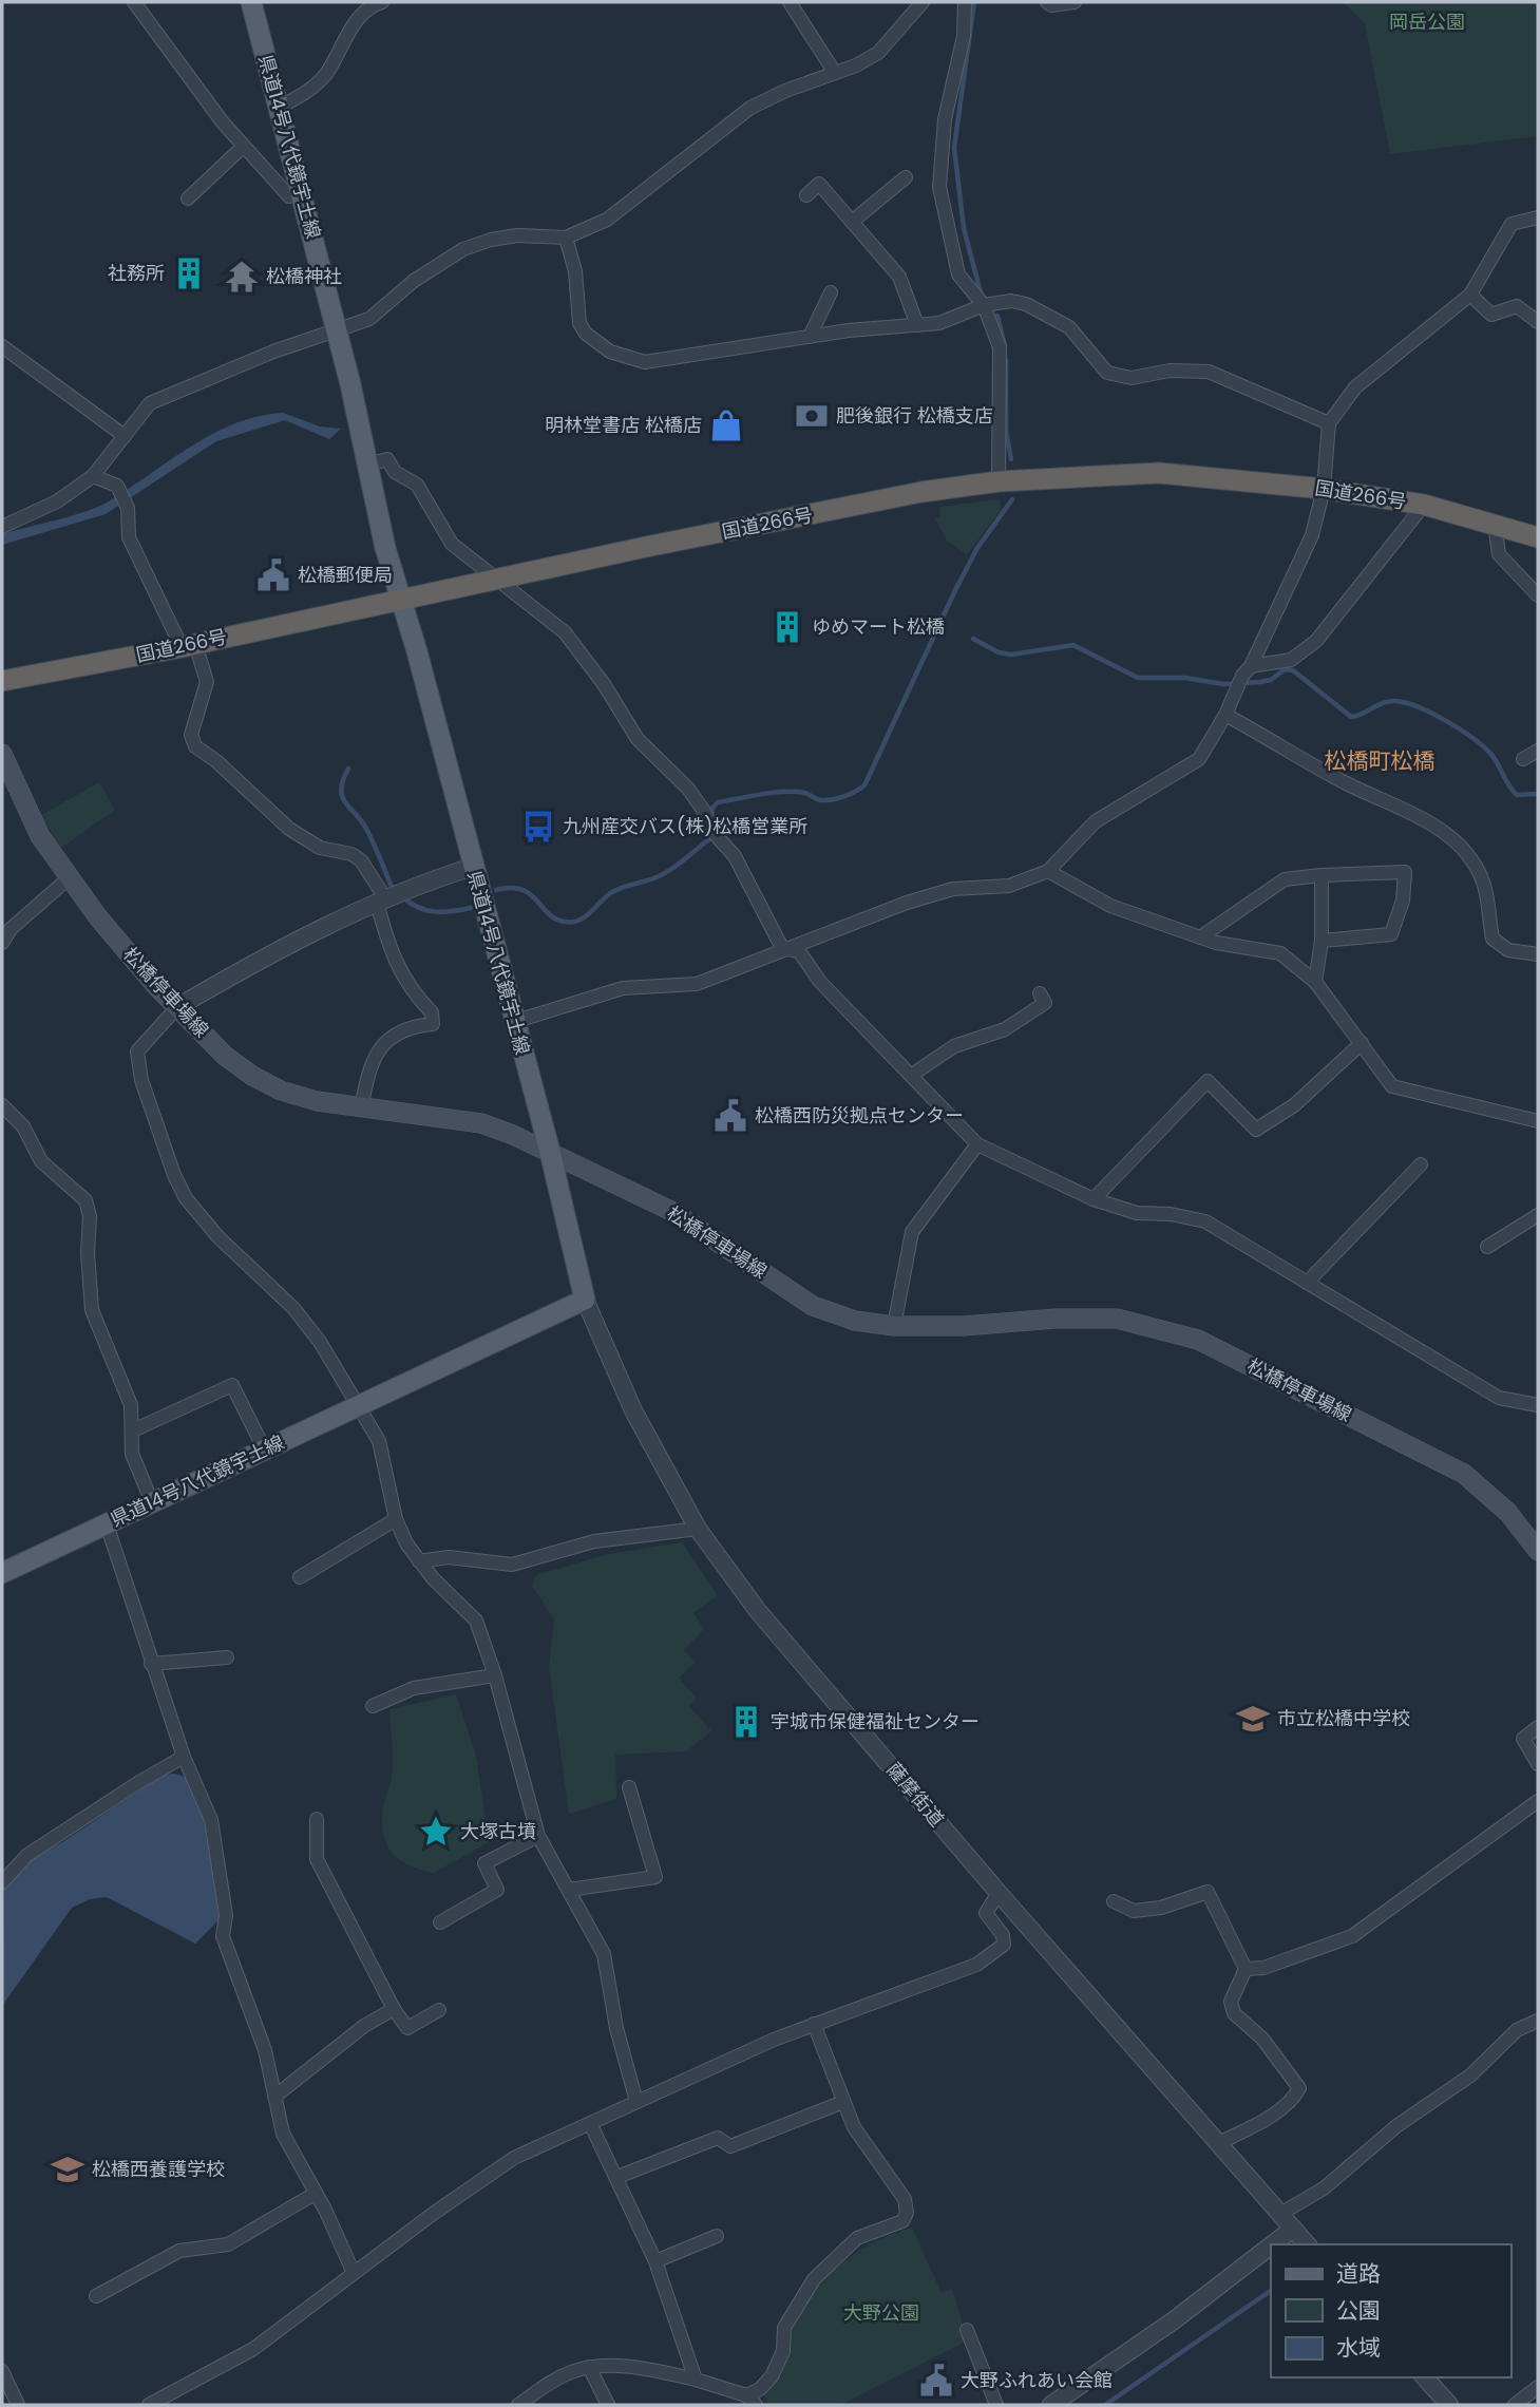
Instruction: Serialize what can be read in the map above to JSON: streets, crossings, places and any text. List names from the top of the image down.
{
  "streets": {
    "highway": ["国道266号"],
    "main road": ["県道14号八代鏡宇土線", "松橋停車場線"],
    "street": ["薩摩街道"]
  },
  "crossings": [
    ["県道14号八代鏡宇土線", "国道266号"],
    ["県道14号八代鏡宇土線", "松橋停車場線"],
    ["県道14号八代鏡宇土線", "薩摩街道"]
  ],
  "districts": ["松橋町松橋"],
  "parks": ["岡岳公園", "大野公園"],
  "places": {
    "building": ["社務所", "ゆめマート松橋", "宇城市保健福祉センター"],
    "temple": ["松橋神社"],
    "bank": ["肥後銀行 松橋支店"],
    "shop": ["明林堂書店 松橋店"],
    "public building": ["松橋郵便局", "松橋西防災拠点センター", "大野ふれあい会館"],
    "bus stop": ["九州産交バス(株)松橋営業所"],
    "school or university": ["市立松橋中学校", "松橋西養護学校"],
    "place": ["大塚古墳"]
  },
  "legend": ["道路", "公園", "水域"]
}
